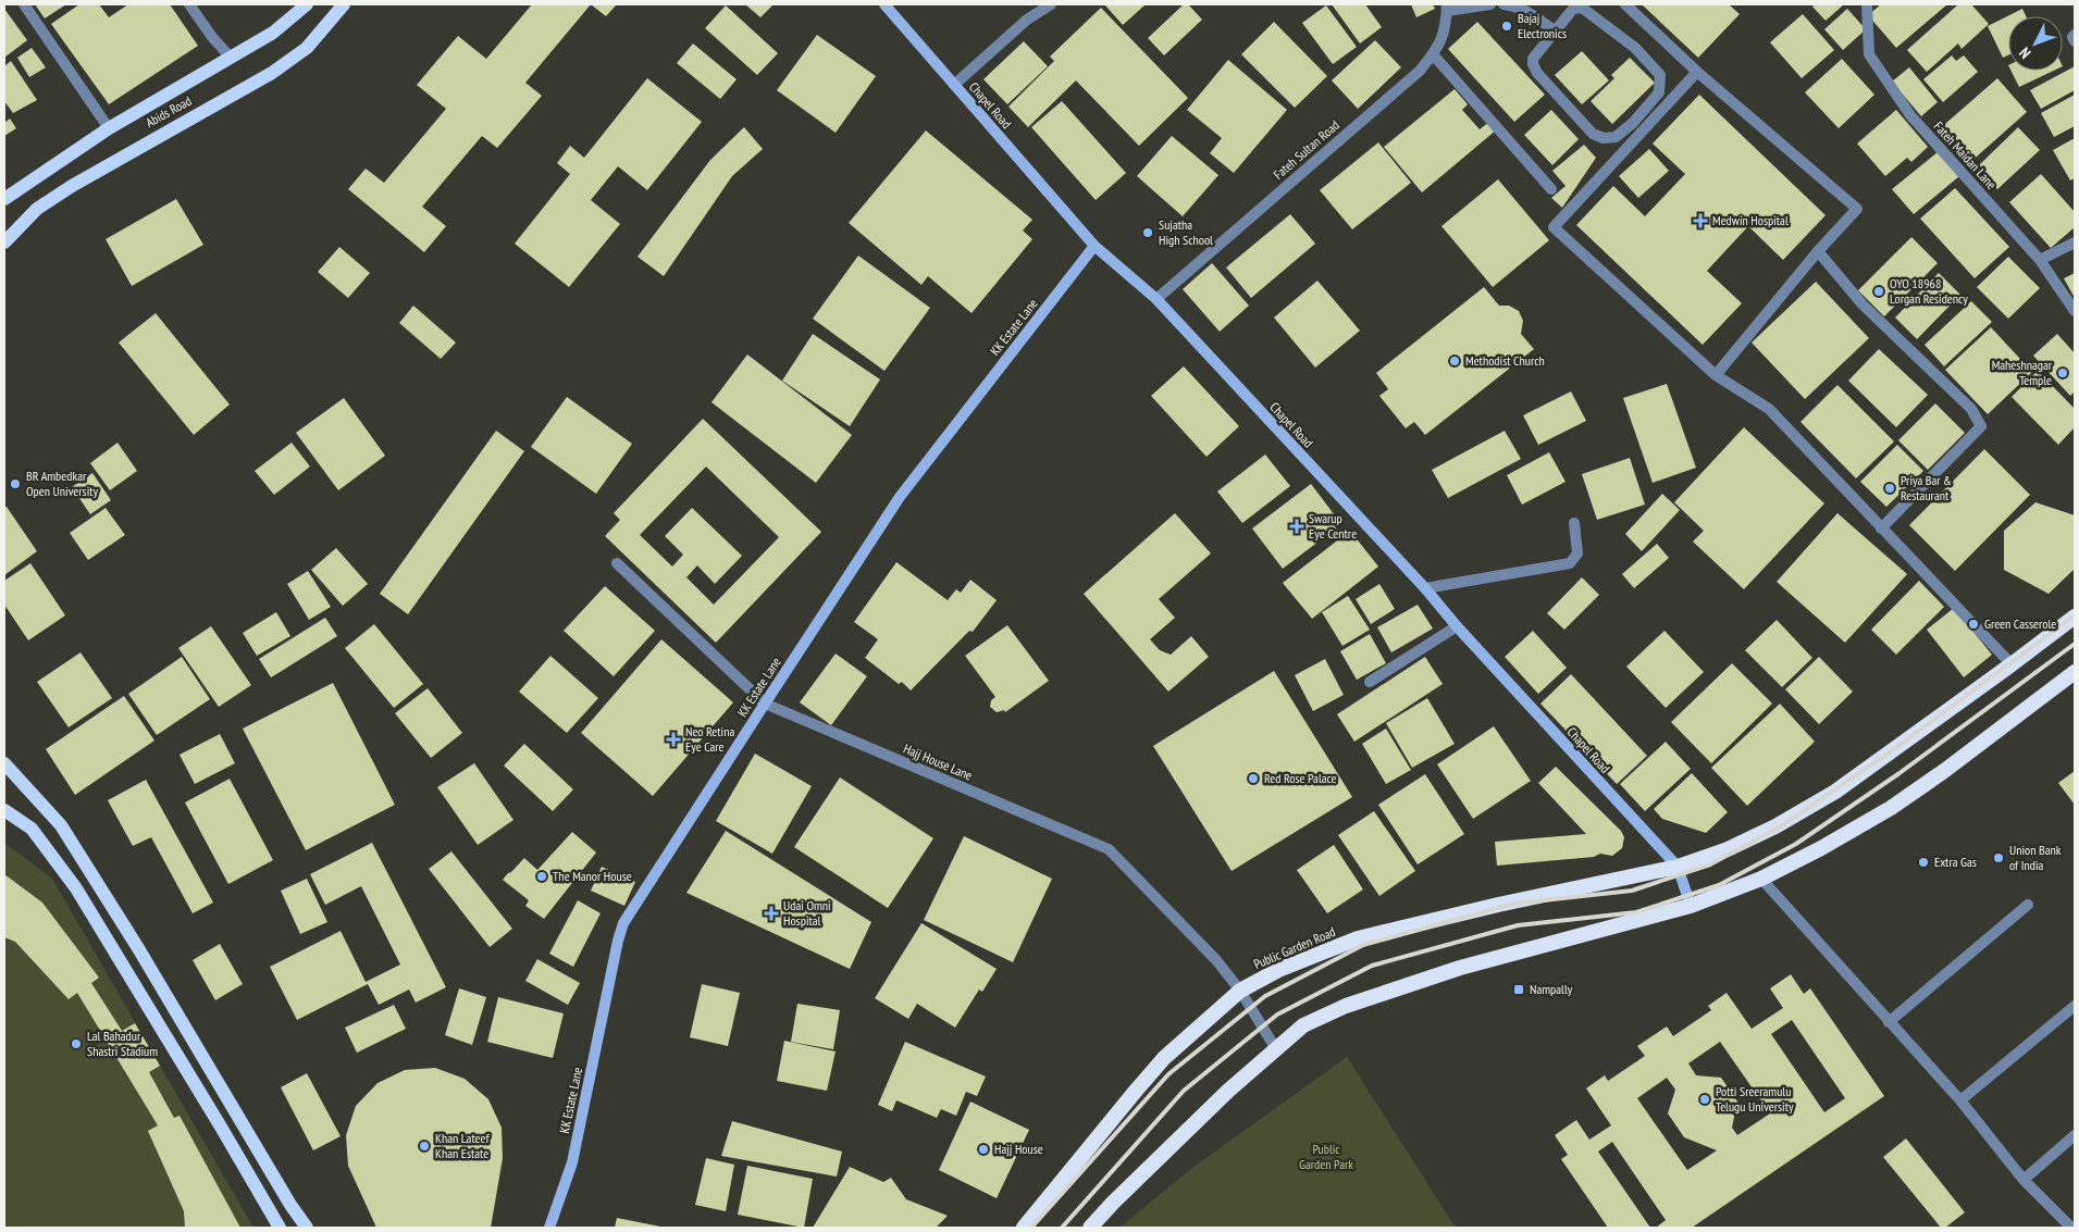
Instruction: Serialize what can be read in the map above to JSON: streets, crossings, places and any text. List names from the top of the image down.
{
  "streets": {
    "highway": ["Public Garden Road"],
    "main road": ["Chapel Road", "Abids Road", "KK Estate Lane"],
    "street": ["Fateh Sultan Road", "Fateh Maidan Lane", "Hajj House Lane"]
  },
  "crossings": [
    ["Chapel Road", "Fateh Sultan Road"],
    ["Chapel Road", "KK Estate Lane"],
    ["Chapel Road", "Public Garden Road"],
    ["KK Estate Lane", "Hajj House Lane"],
    ["Hajj House Lane", "Public Garden Road"]
  ],
  "parks": ["Public Garden Park"],
  "places": {
    "other": [
      "Bajaj Electronics",
      "Sujatha High School",
      "OYO 18968 Lorgan Residency",
      "Methodist Church",
      "Maheshnagar Temple",
      "BR Ambedkar Open University",
      "Priya Bar & Restaurant",
      "Green Casserole",
      "Red Rose Palace",
      "Union Bank of India",
      "Extra Gas",
      "The Manor House",
      "Lal Bahadur Shastri Stadium",
      "Potti Sreeramulu Telugu University",
      "Khan Lateef Khan Estate",
      "Hajj House"
    ],
    "health": [
      "Medwin Hospital",
      "Swarup Eye Centre",
      "Neo Retina Eye Care",
      "Udai Omni Hospital"
    ],
    "transit": ["Nampally"]
  },
  "north": "bottom left"
}
